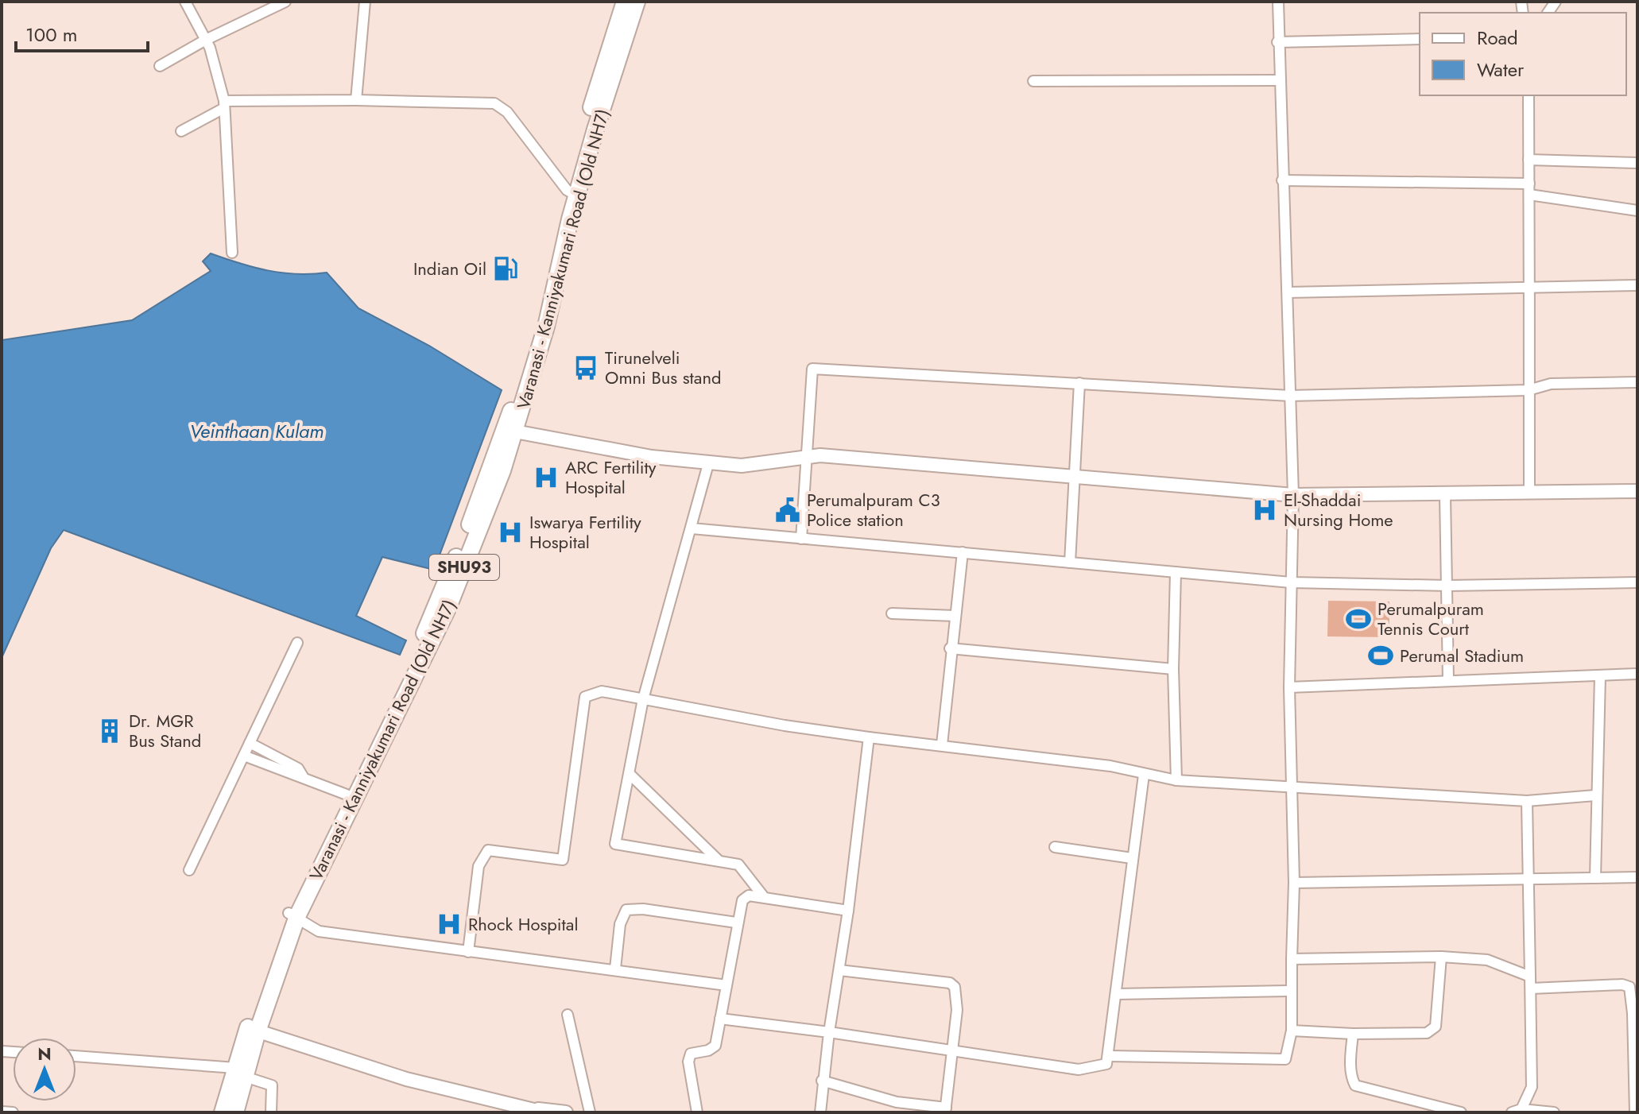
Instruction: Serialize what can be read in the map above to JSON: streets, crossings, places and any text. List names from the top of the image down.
{
  "streets": {
    "main road": ["Varanasi - Kanniyakumari Road (Old NH7)", "SHU93"]
  },
  "water": ["Veinthaan Kulam"],
  "places": {
    "fuel station": ["Indian Oil"],
    "bus stop": ["Tirunelveli Omni Bus stand"],
    "hospital": [
      "ARC Fertility Hospital",
      "El-Shaddai Nursing Home",
      "Iswarya Fertility Hospital",
      "Rhock Hospital"
    ],
    "public building": ["Perumalpuram C3 Police station"],
    "sports": ["Perumalpuram Tennis Court", "Perumal Stadium"],
    "building": ["Dr. MGR Bus Stand"]
  },
  "legend": ["Road", "Water"],
  "scale_bar": "100 m",
  "north": "top"
}
